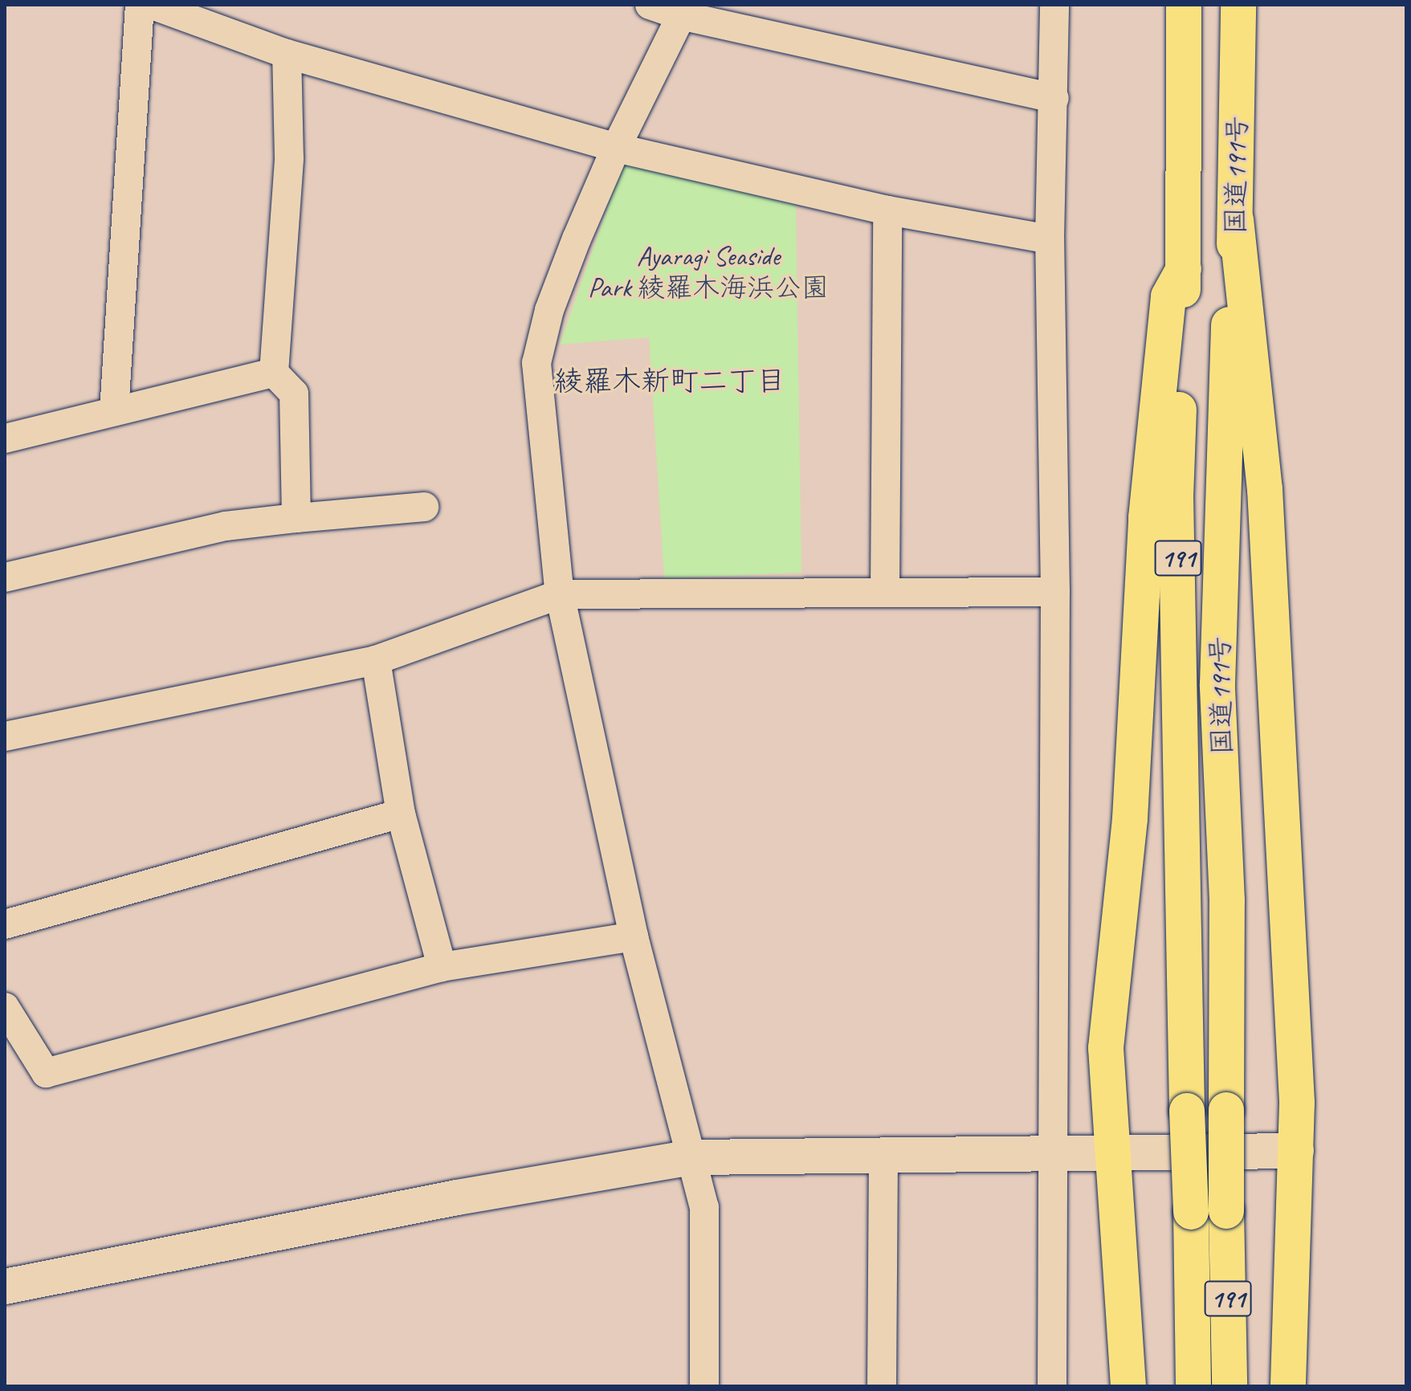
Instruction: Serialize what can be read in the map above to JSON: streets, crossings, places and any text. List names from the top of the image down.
{
  "streets": {
    "highway": ["国道191号", "191"]
  },
  "districts": ["綾羅木新町二丁目"],
  "parks": ["Ayaragi Seaside Park 綾羅木海浜公園"]
}
